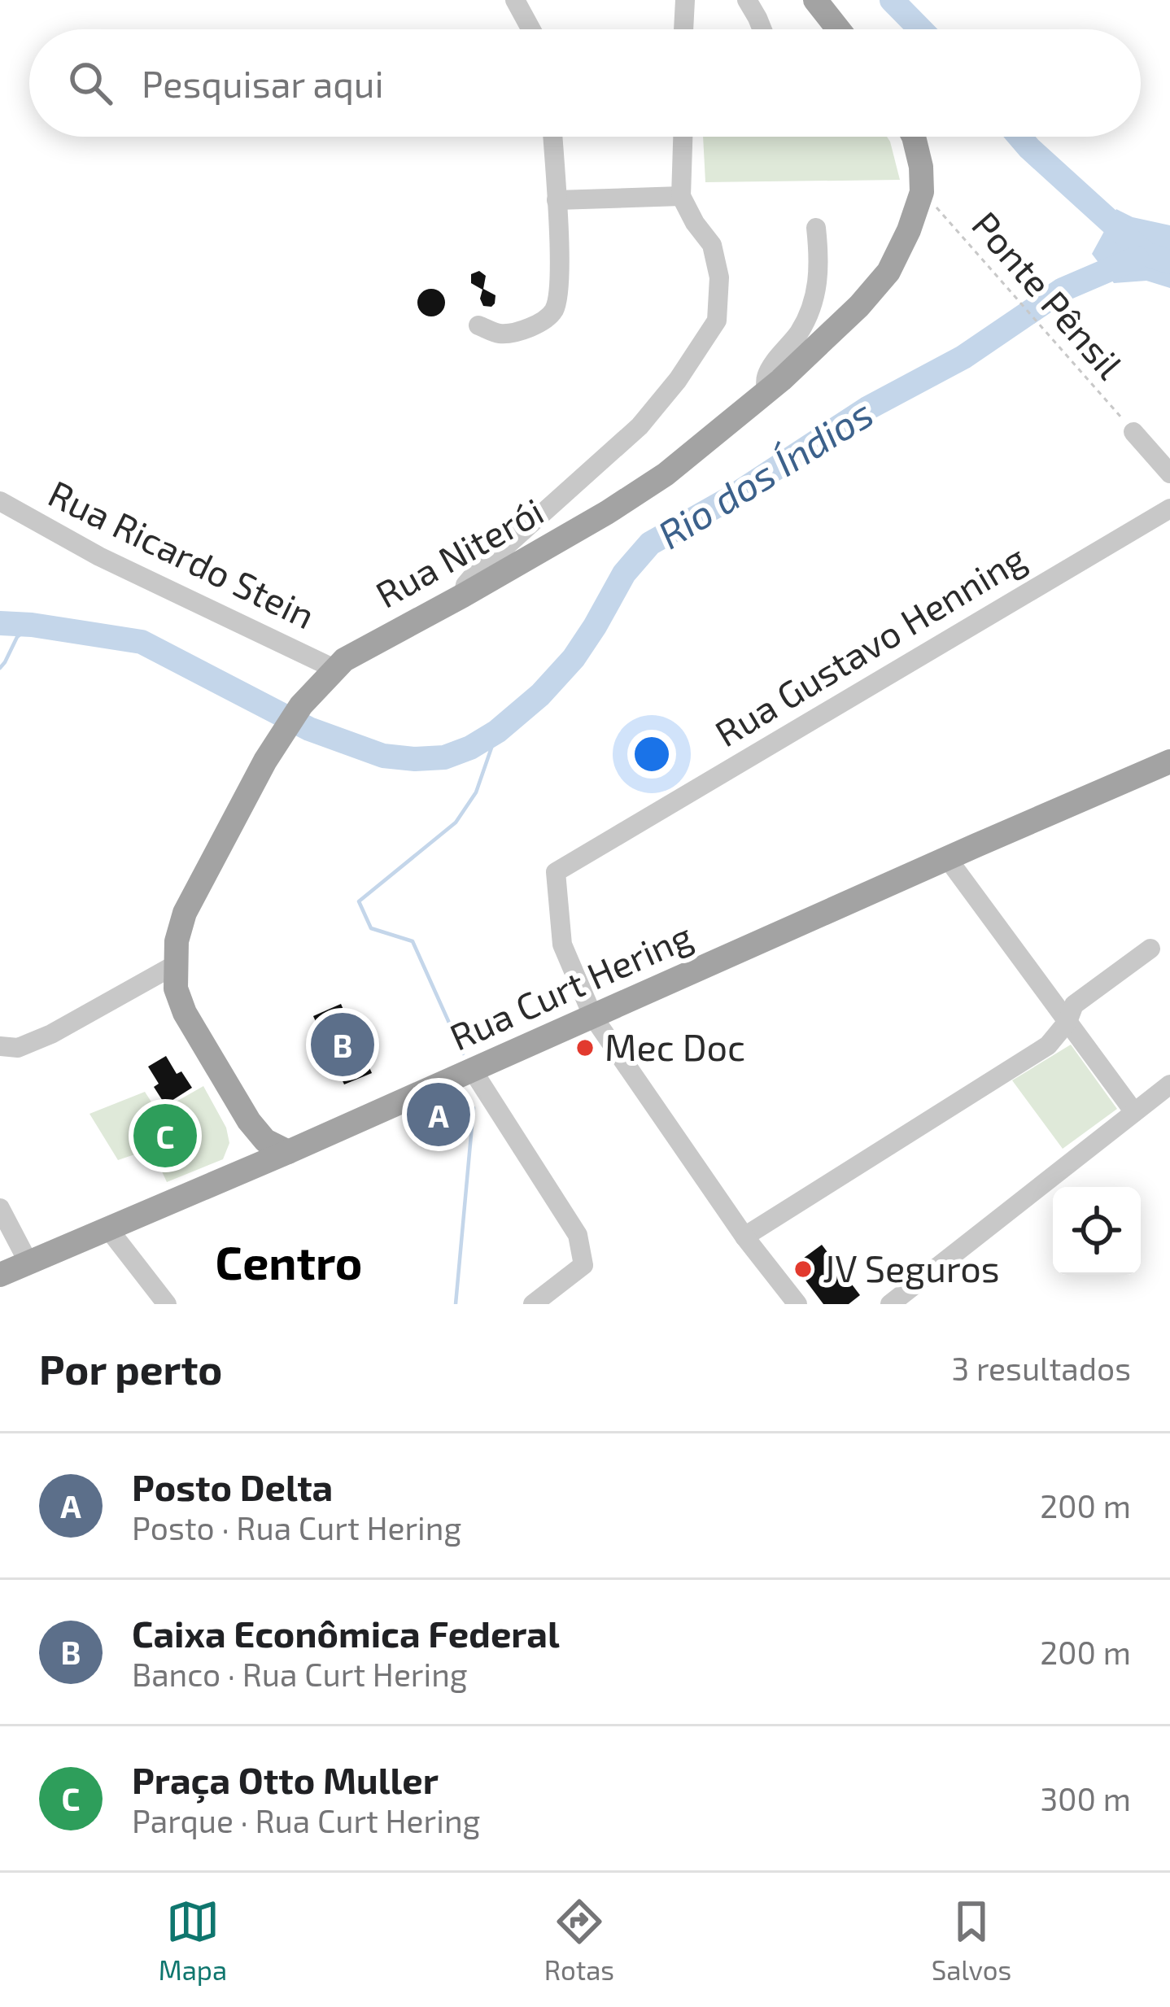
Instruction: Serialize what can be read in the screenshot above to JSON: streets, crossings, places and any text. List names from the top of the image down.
{
  "streets": {
    "main road": ["Rua Niterói", "Rua Curt Hering"],
    "street": ["Rua Ricardo Stein", "Rua Gustavo Henning"],
    "path": ["Ponte Pênsil"]
  },
  "crossings": [
    ["Ponte Pênsil", "Rua Niterói"],
    ["Rua Niterói", "Rua Ricardo Stein"],
    ["Rua Niterói", "Rua Curt Hering"],
    ["Rua Gustavo Henning", "Rua Curt Hering"]
  ],
  "districts": ["Centro"],
  "water": ["Rio dos Índios"],
  "places": ["Mec Doc", "JV Seguros"],
  "page": {
    "search": "Pesquisar aqui",
    "pins": ["B", "A", "C"],
    "heading": ["Por perto", "3 resultados"],
    "list": [
      {
        "mark": "A",
        "name": "Posto Delta",
        "note": "Posto · Rua Curt Hering",
        "value": "200 m"
      },
      {
        "mark": "B",
        "name": "Caixa Econômica Federal",
        "note": "Banco · Rua Curt Hering",
        "value": "200 m"
      },
      {
        "mark": "C",
        "name": "Praça Otto Muller",
        "note": "Parque · Rua Curt Hering",
        "value": "300 m"
      }
    ],
    "nav": ["Mapa", "Rotas", "Salvos"]
  }
}
